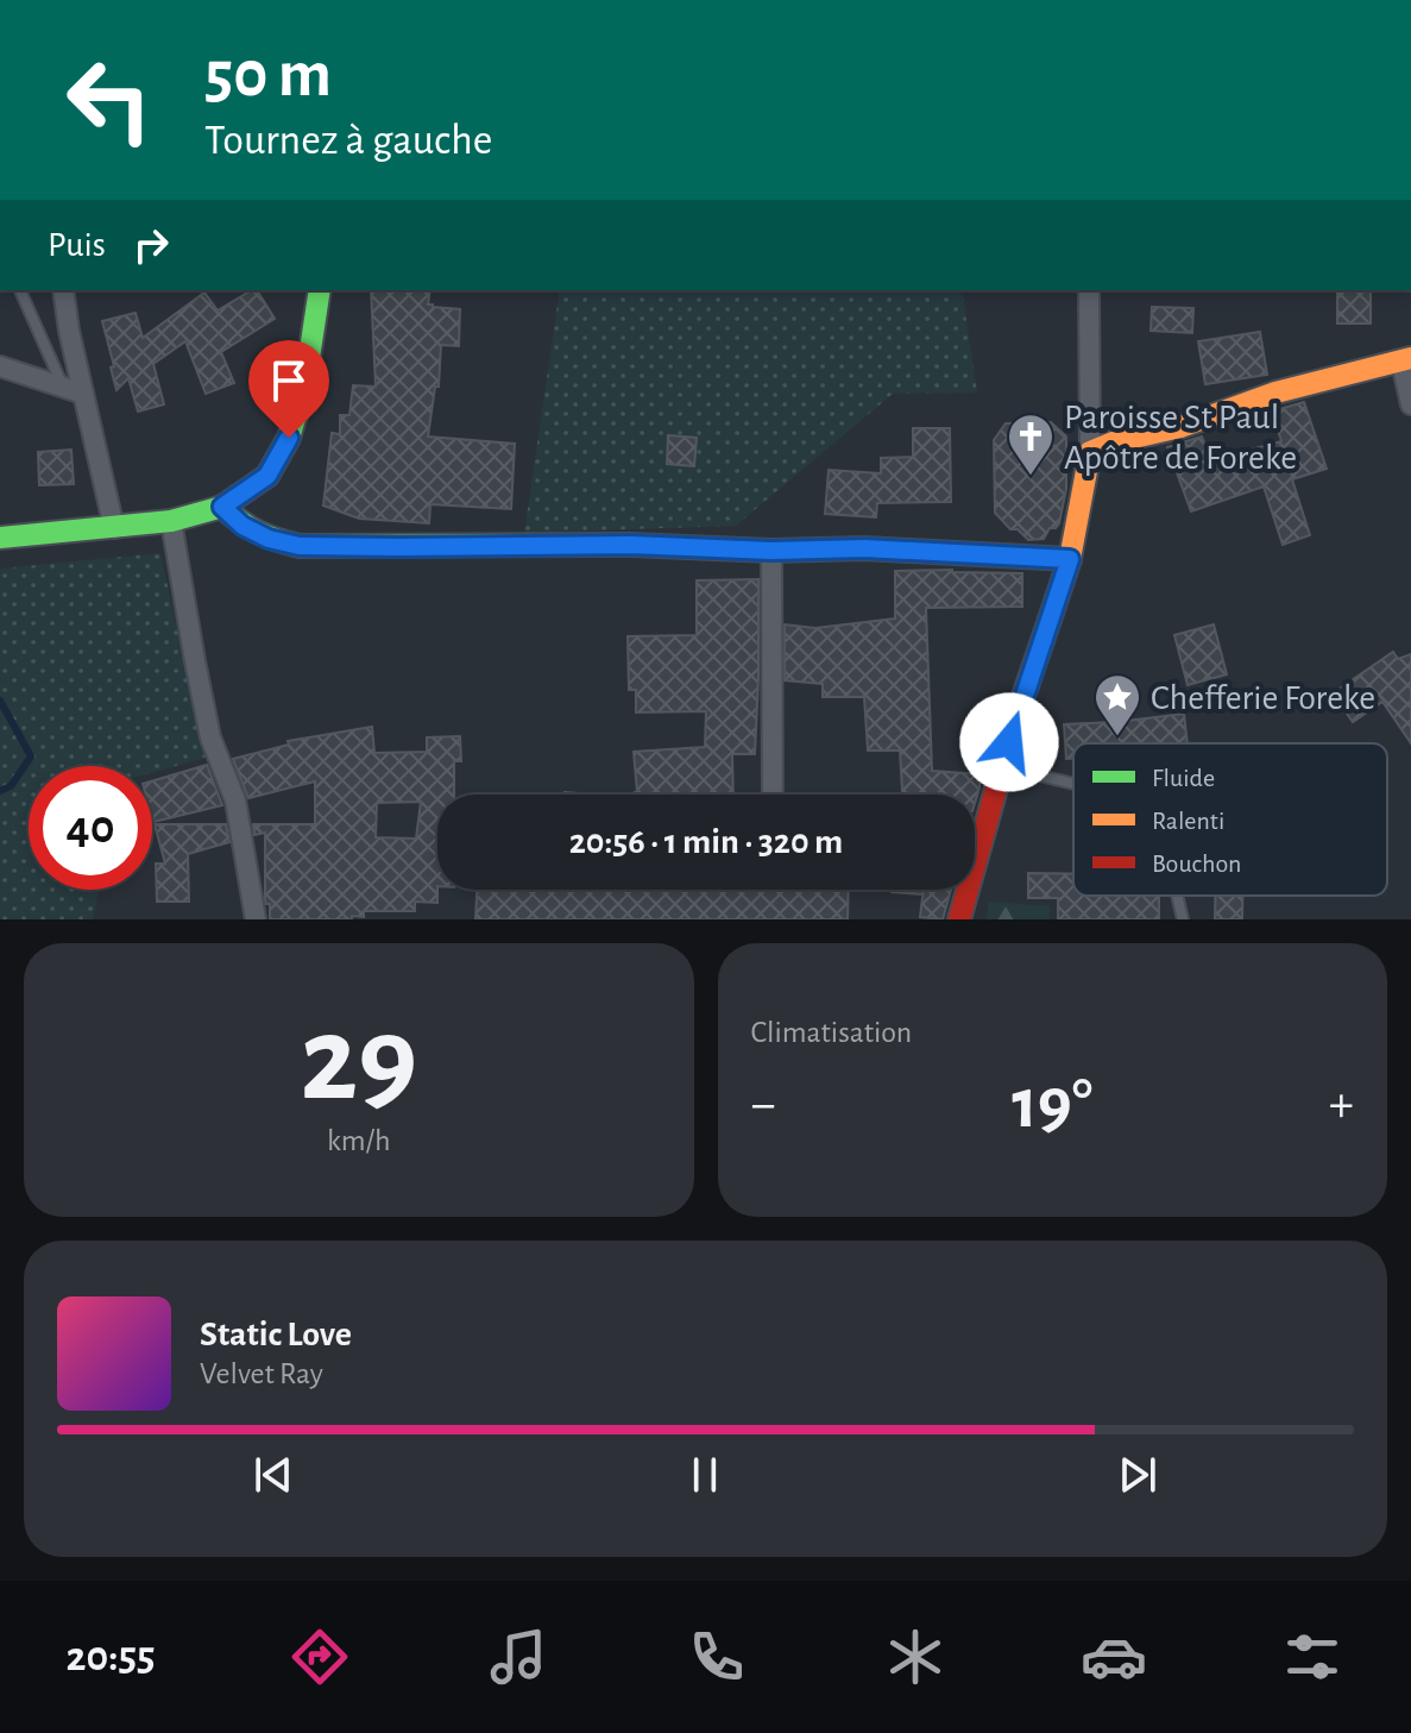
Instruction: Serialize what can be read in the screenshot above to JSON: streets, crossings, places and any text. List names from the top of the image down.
{
  "places": {
    "church": ["Paroisse St Paul Apôtre de Foreke"],
    "place": ["Chefferie Foreke"]
  },
  "legend": ["Fluide", "Ralenti", "Bouchon"],
  "page": {
    "turn": ["50 m", "Tournez à gauche"],
    "then": "Puis",
    "limit": "40",
    "trip": "20:56 · 1 min · 320 m",
    "tile": [
      ["29", "km/h"],
      "Climatisation"
    ],
    "heat": ["−", "19°", "+"],
    "song": ["Static Love", "Velvet Ray"],
    "tabs": "20:55"
  }
}
